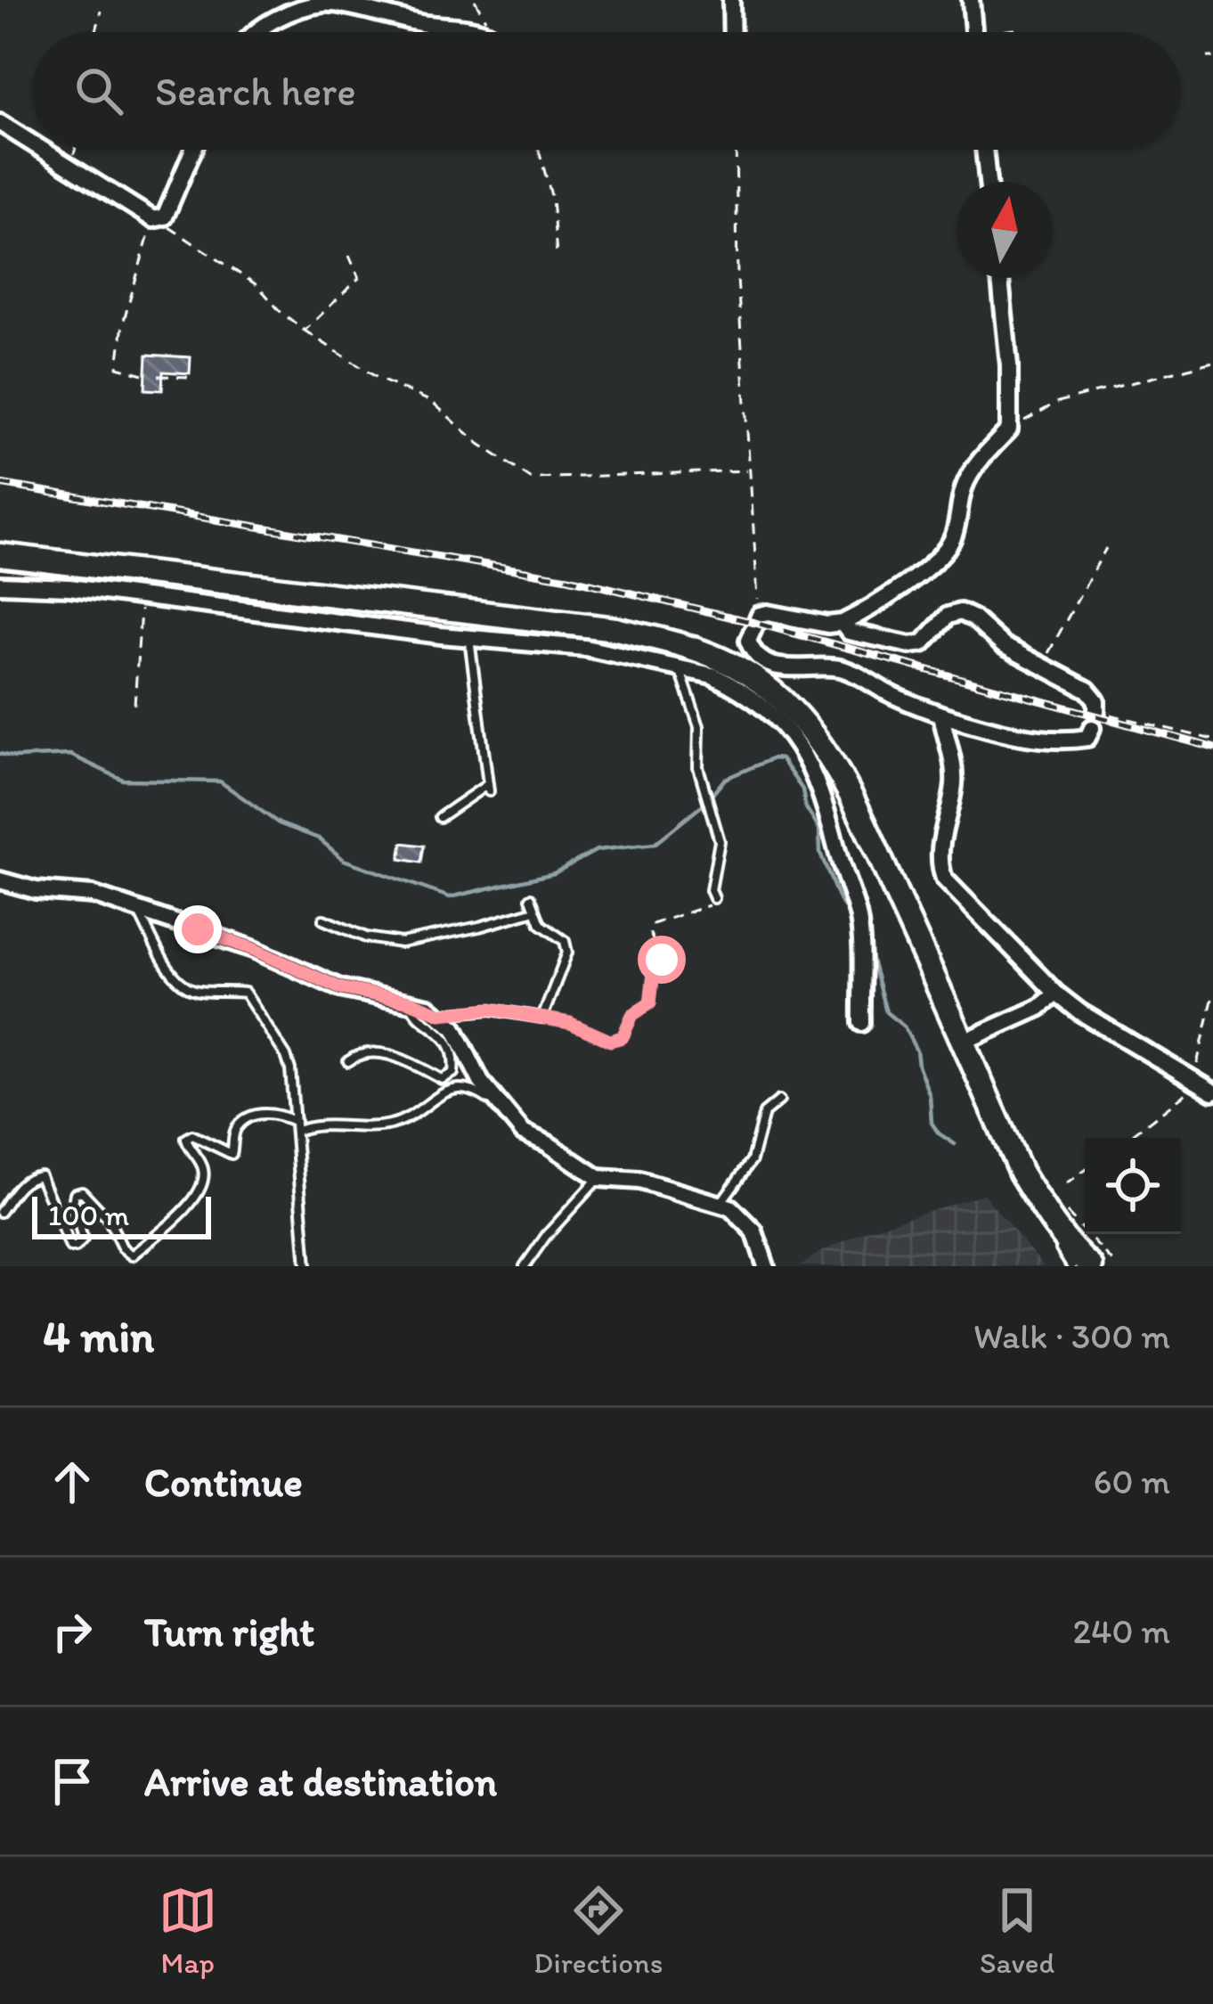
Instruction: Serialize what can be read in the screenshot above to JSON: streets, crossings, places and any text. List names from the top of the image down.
{
  "scale_bar": "100 m",
  "north": "top",
  "page": {
    "search": "Search here",
    "scale": "100 m",
    "heading": ["4 min", "Walk · 300 m"],
    "list": [
      ["Continue", "60 m"],
      ["Turn right", "240 m"],
      "Arrive at destination"
    ],
    "nav": ["Map", "Directions", "Saved"]
  }
}
